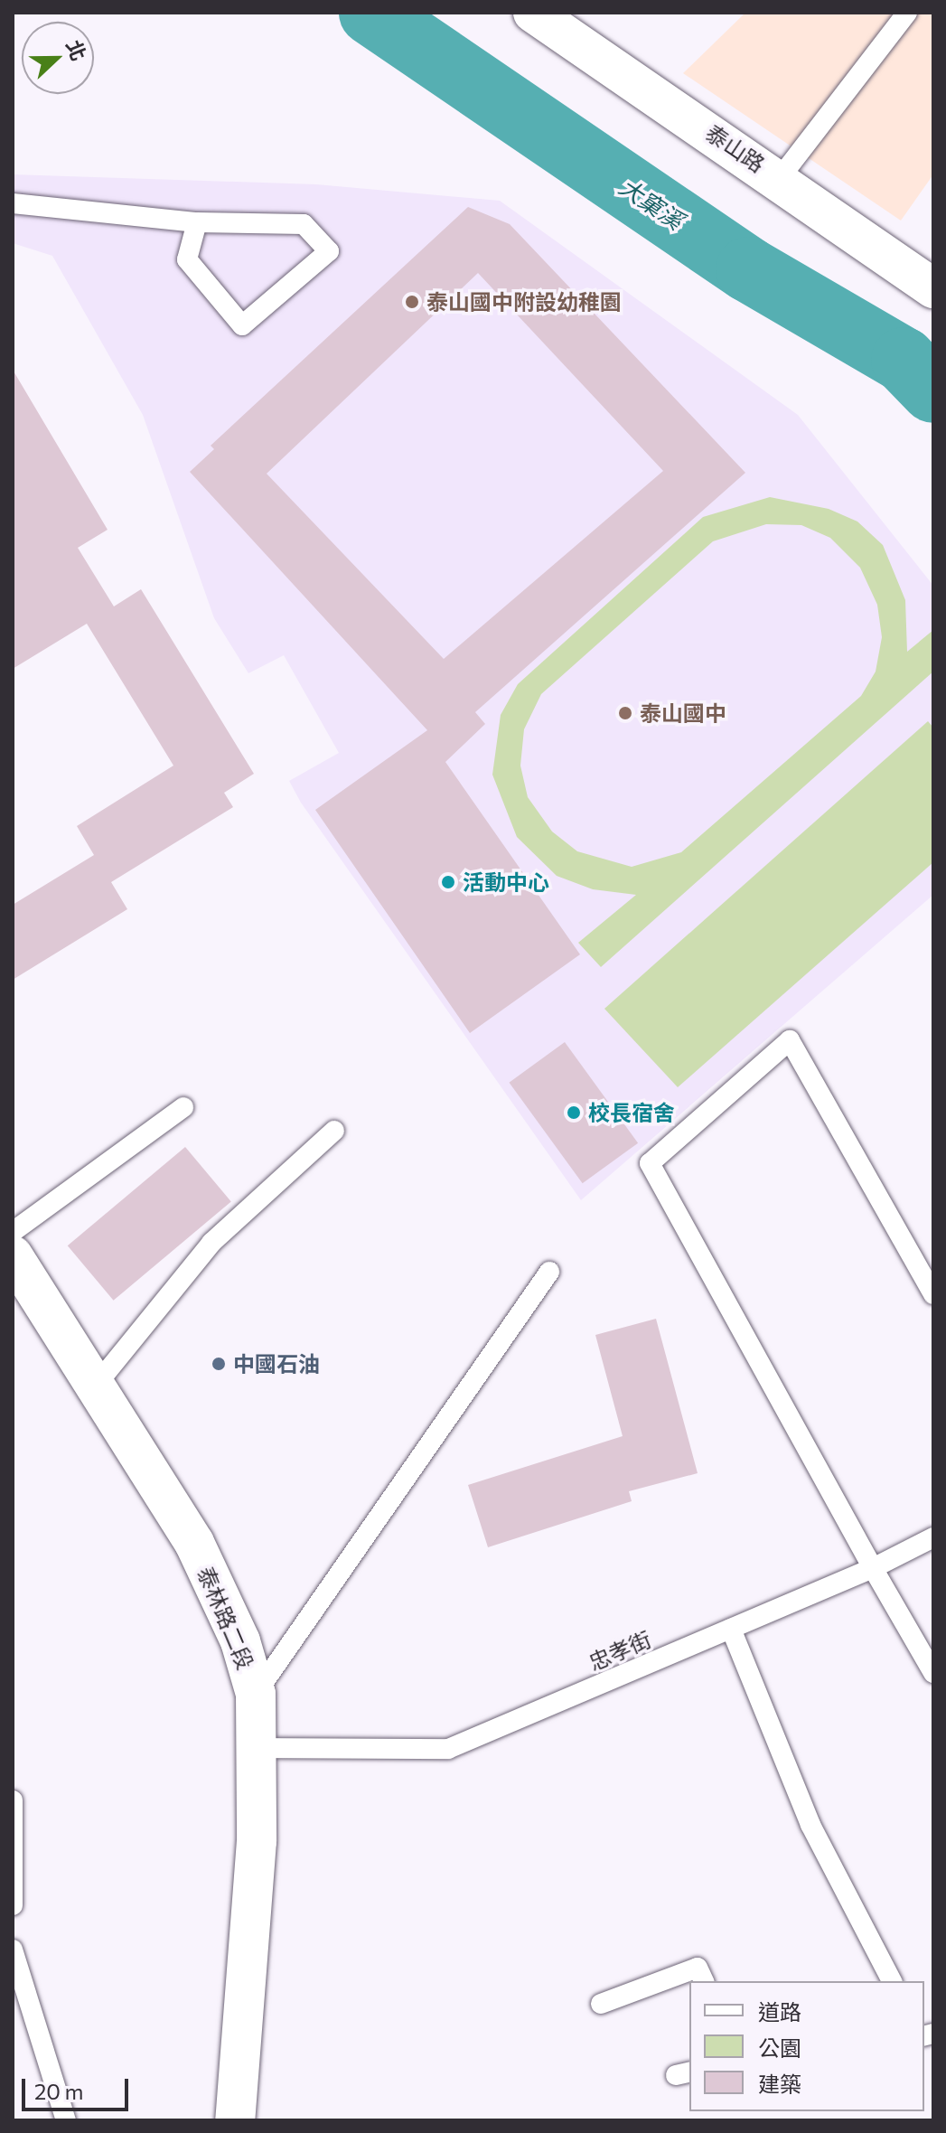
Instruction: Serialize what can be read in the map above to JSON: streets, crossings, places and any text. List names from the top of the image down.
{
  "streets": {
    "main road": ["泰山路", "泰林路二段"],
    "lane": ["忠孝街"]
  },
  "crossings": [
    ["泰林路二段", "忠孝街"]
  ],
  "water": ["大窠溪"],
  "places": [
    "泰山國中附設幼稚園",
    "泰山國中",
    "活動中心",
    "校長宿舍",
    "中國石油"
  ],
  "legend": ["道路", "公園", "建築"],
  "scale_bar": "20 m",
  "north": "right"
}
